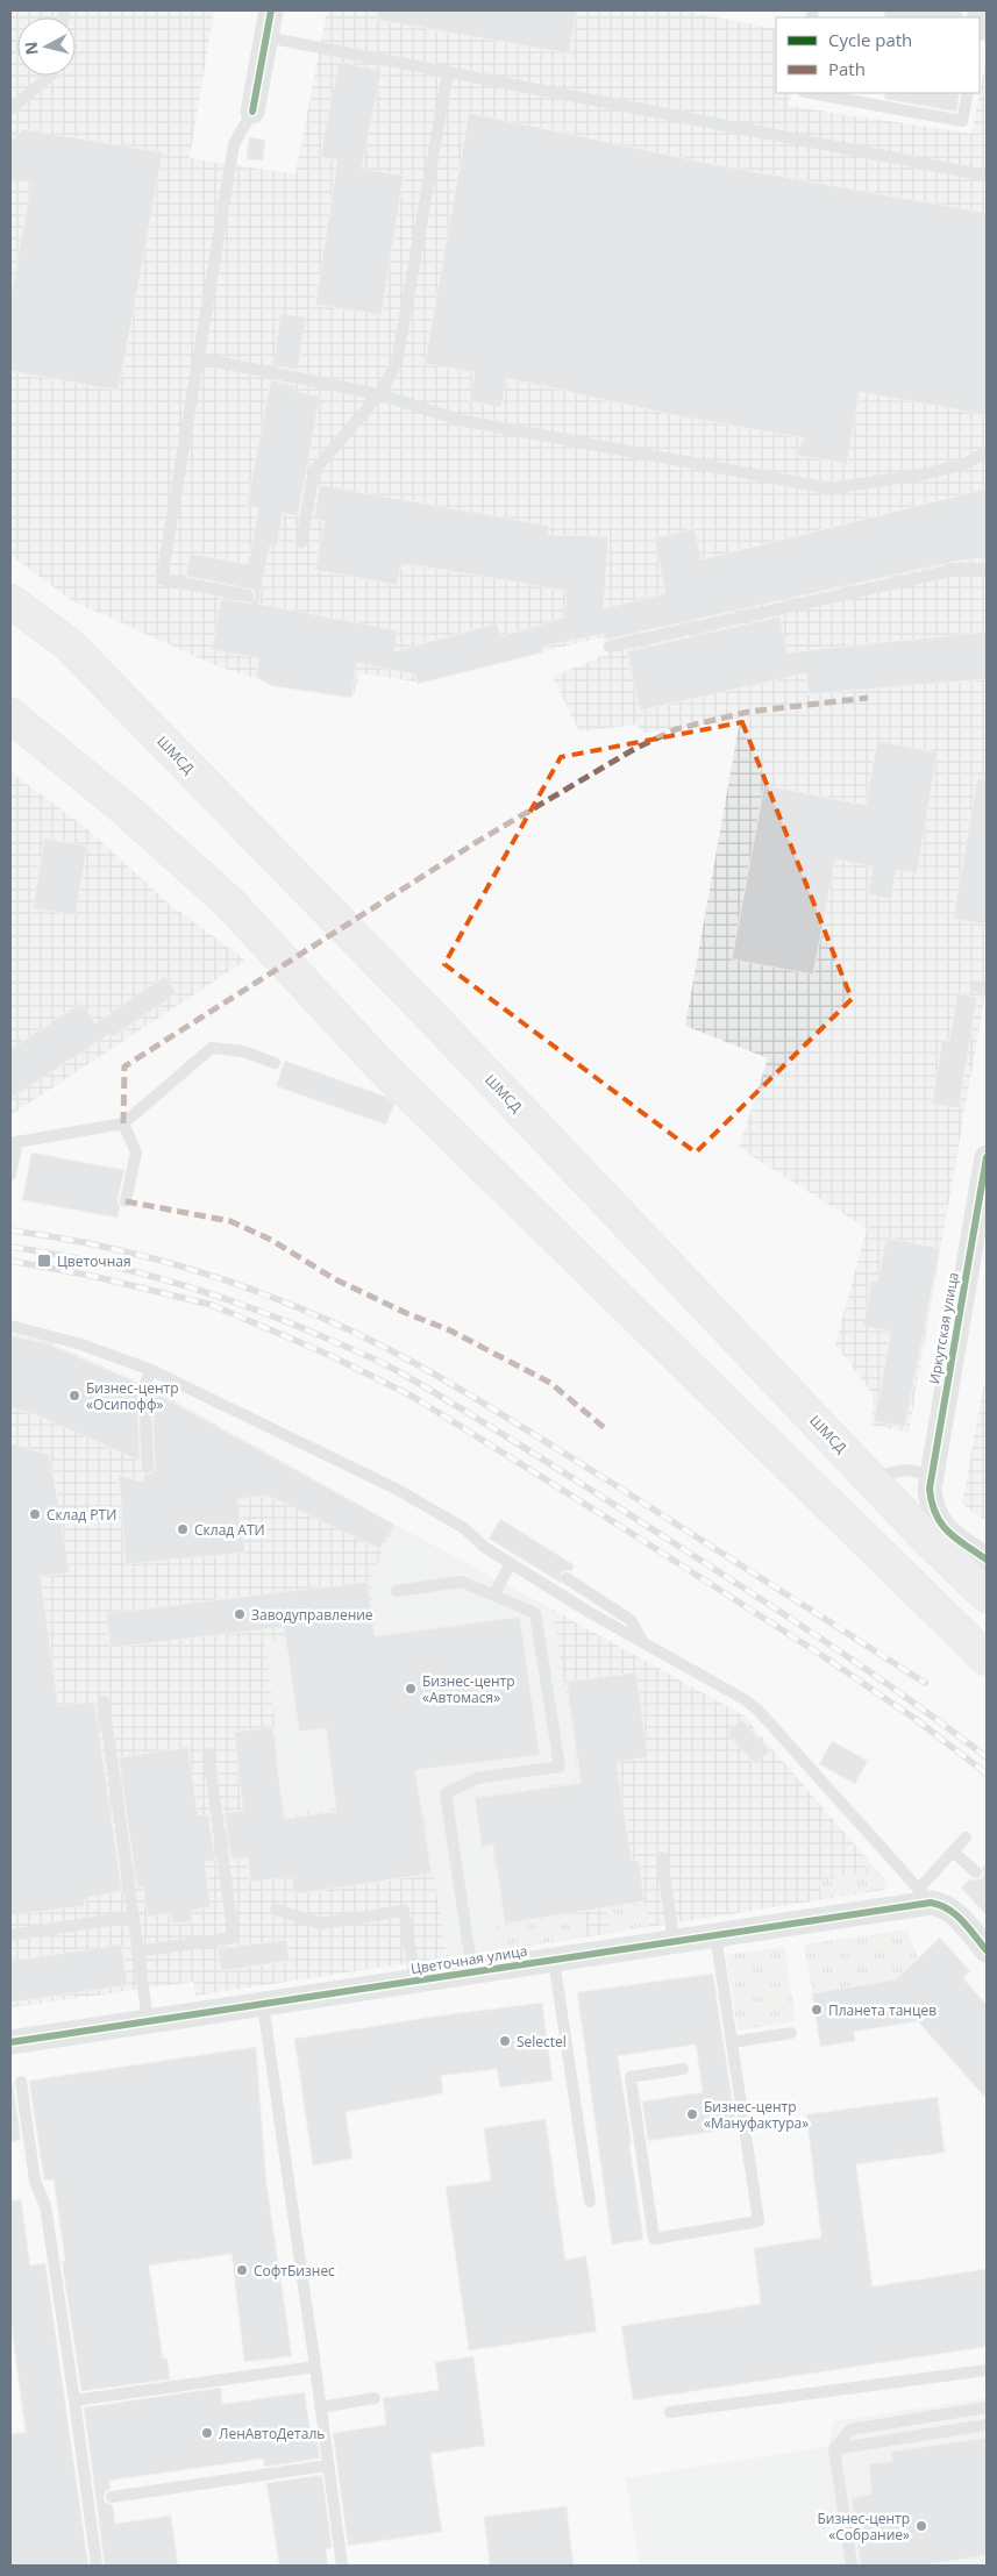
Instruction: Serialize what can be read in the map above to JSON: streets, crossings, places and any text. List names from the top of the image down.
{
  "streets": {
    "main road": ["ШМСД"],
    "street": ["Иркутская улица", "Цветочная улица"]
  },
  "places": {
    "transit": ["Цветочная"],
    "other": [
      "Бизнес-центр «Осипофф»",
      "Склад РТИ",
      "Склад АТИ",
      "Заводуправление",
      "Бизнес-центр «Автомася»",
      "Планета танцев",
      "Selectel",
      "Бизнес-центр «Мануфактура»",
      "СофтБизнес",
      "ЛенАвтоДеталь",
      "Бизнес-центр «Собрание»"
    ]
  },
  "legend": ["Cycle path", "Path"],
  "north": "left"
}
